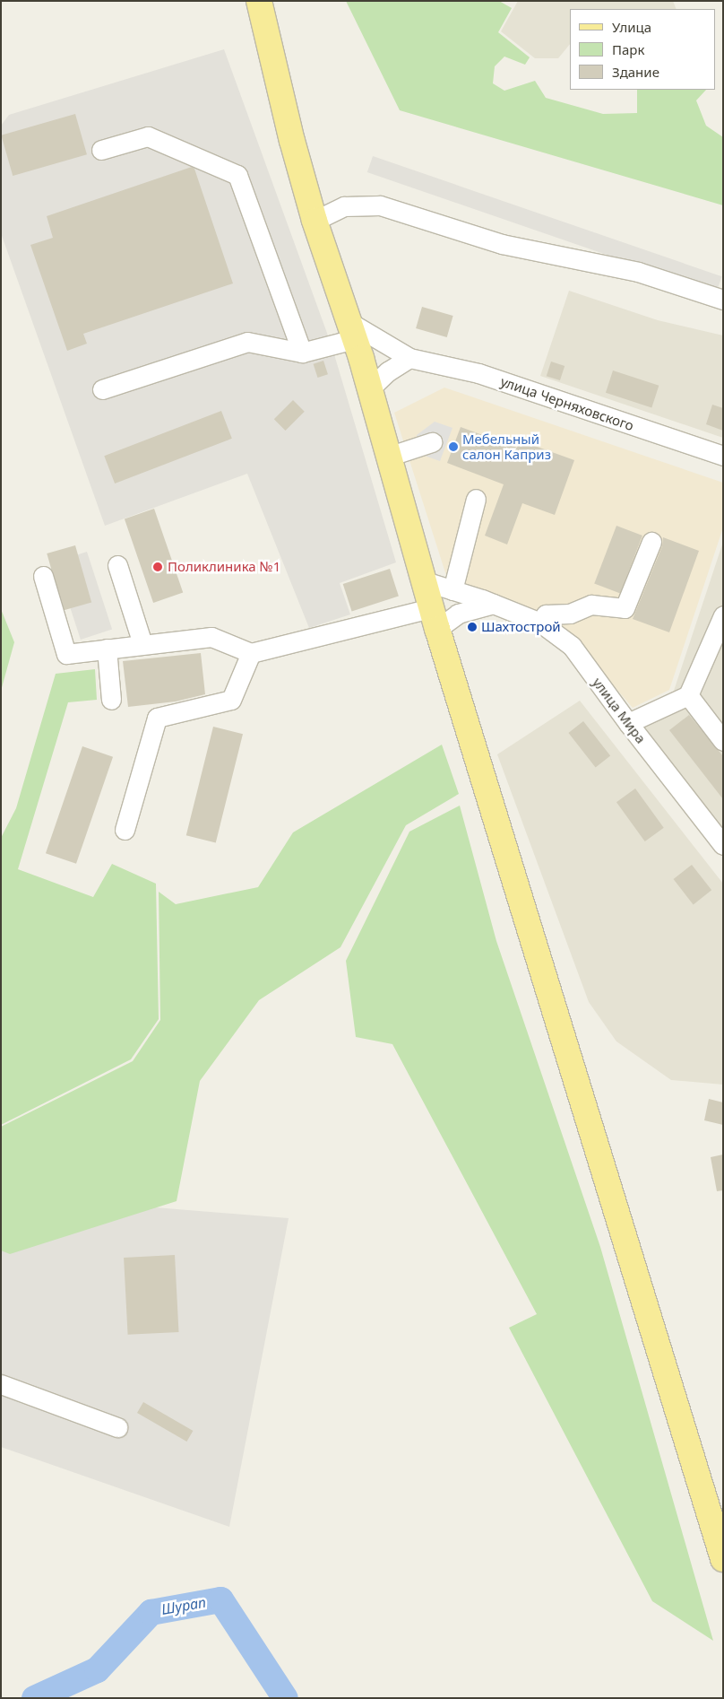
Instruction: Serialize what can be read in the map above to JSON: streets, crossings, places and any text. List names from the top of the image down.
{
  "streets": {
    "street": ["улица Черняховского", "улица Мира"]
  },
  "water": ["Шурап"],
  "places": ["Мебельный салон Каприз", "Поликлиника №1", "Шахтострой"],
  "legend": ["Улица", "Парк", "Здание"]
}
